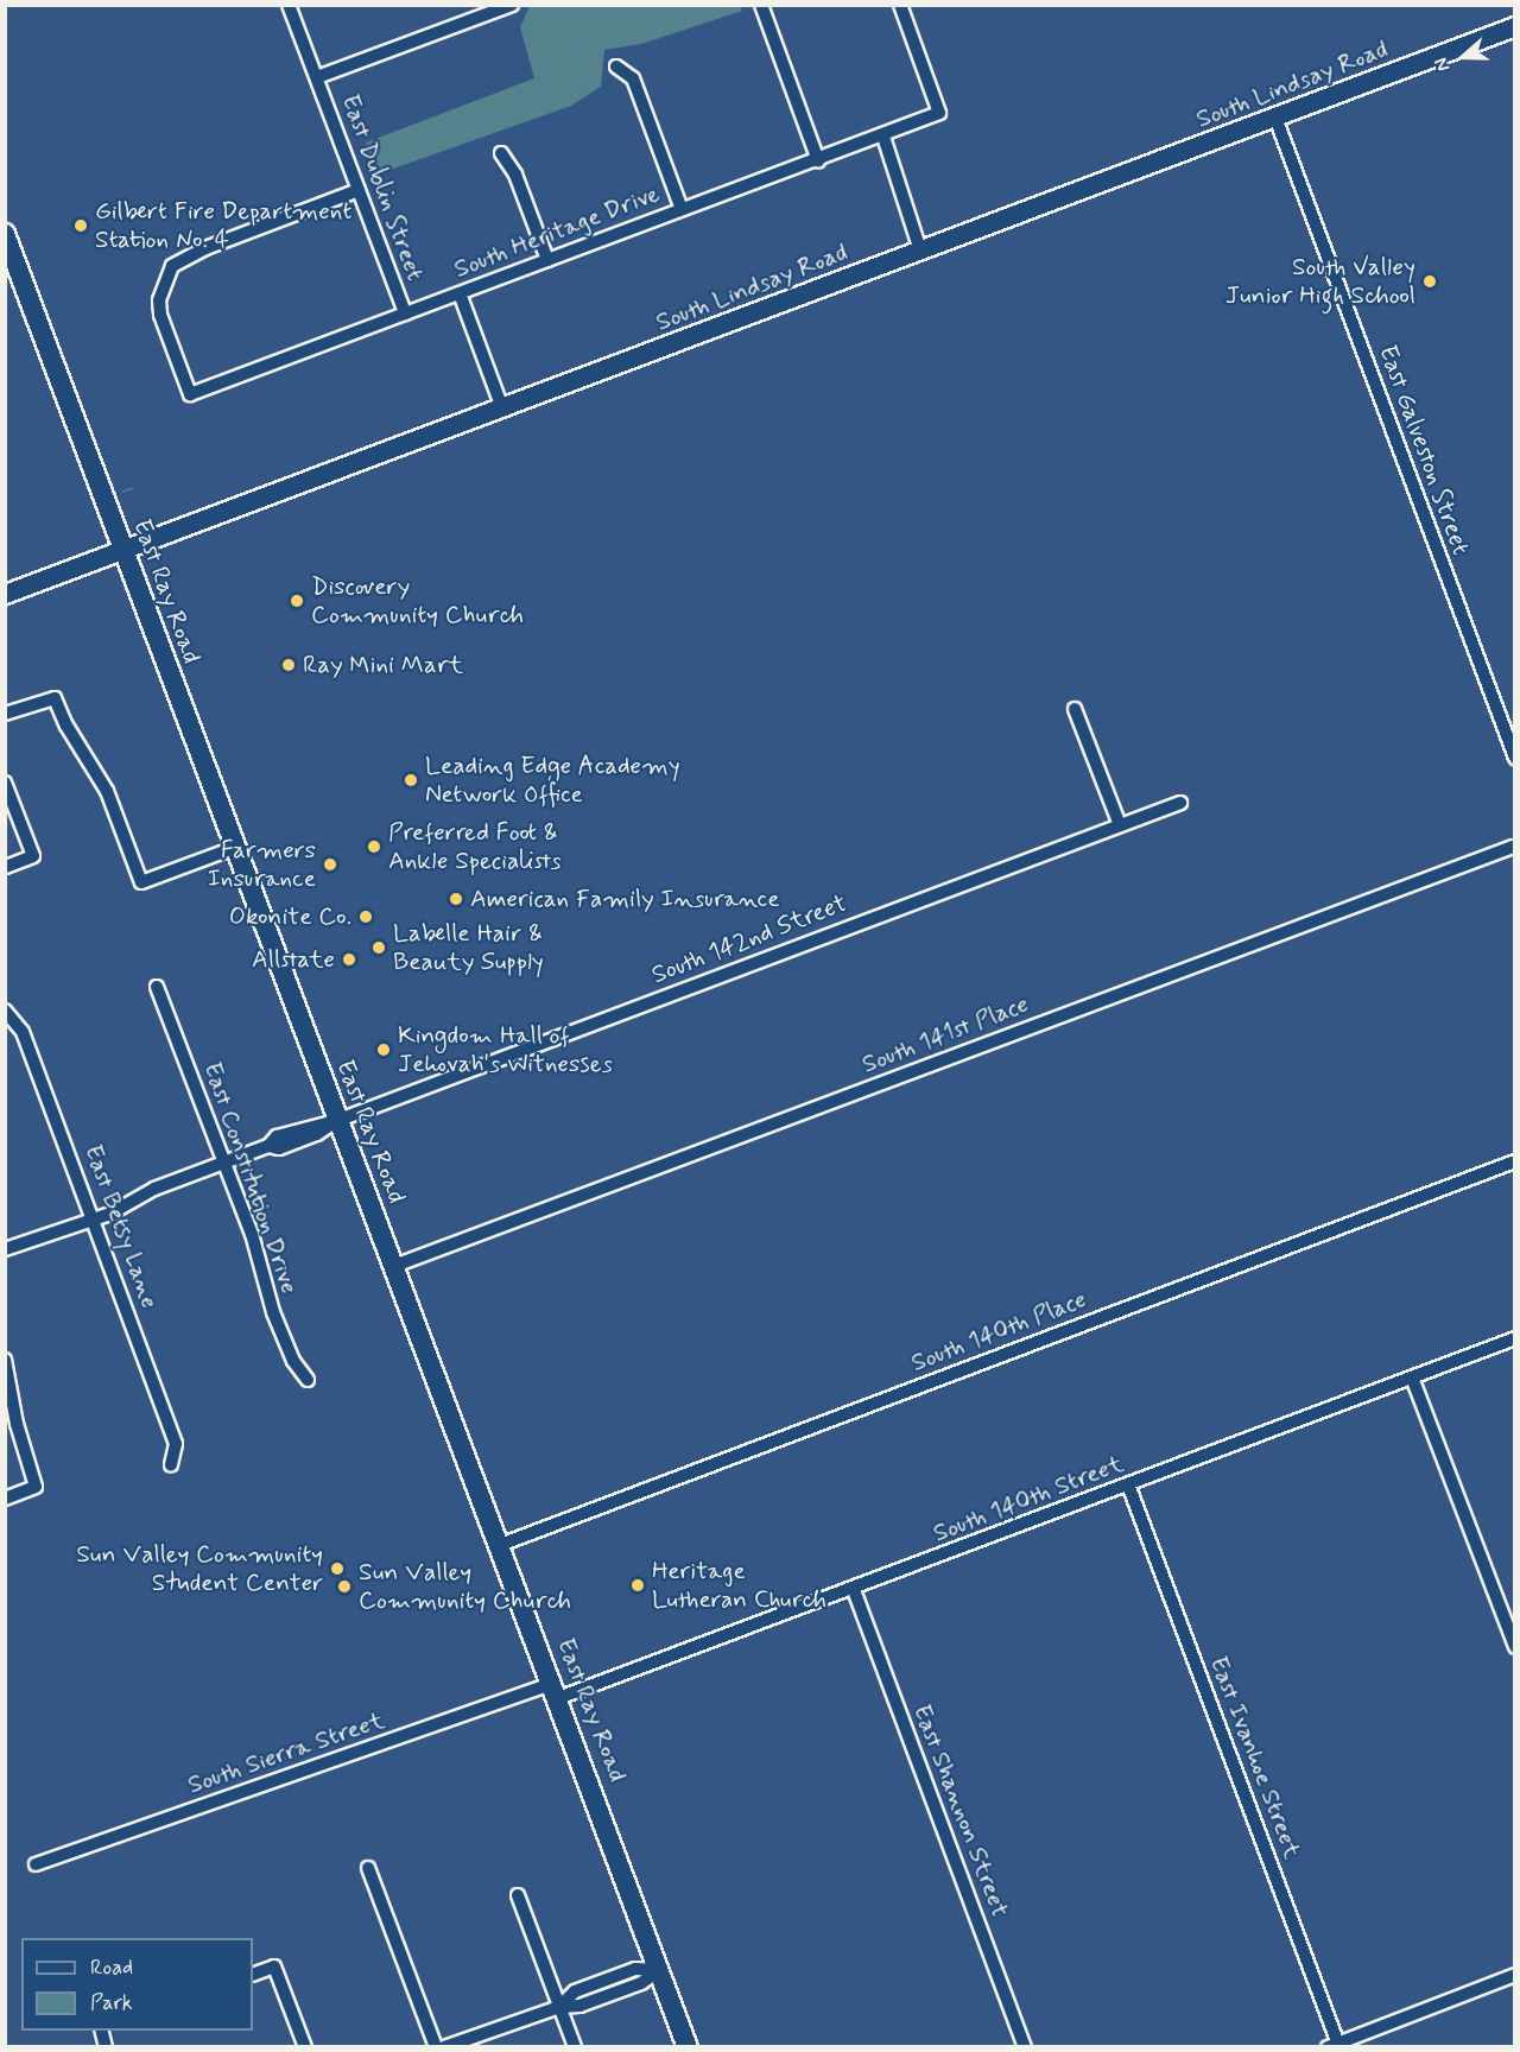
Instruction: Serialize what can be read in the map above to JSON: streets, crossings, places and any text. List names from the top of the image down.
{
  "streets": {
    "main road": ["South Lindsay Road", "East Ray Road"],
    "street": [
      "East Dublin Street",
      "South Heritage Drive",
      "East Galveston Street",
      "South 142nd Street",
      "South 141st Place",
      "East Constitution Drive",
      "East Betsy Lane",
      "South 140th Place",
      "South 140th Street",
      "South Sierra Street",
      "East Ivanhoe Street",
      "East Shannon Street"
    ]
  },
  "crossings": [
    ["South Lindsay Road", "East Dublin Street"],
    ["South Lindsay Road", "East Galveston Street"],
    ["South Lindsay Road", "East Ray Road"],
    ["East Dublin Street", "South Heritage Drive"],
    ["East Ray Road", "South 142nd Street"],
    ["East Ray Road", "South 141st Place"],
    ["East Ray Road", "South 140th Place"],
    ["East Ray Road", "South 140th Street"],
    ["East Ray Road", "South Sierra Street"],
    ["South 142nd Street", "East Constitution Drive"],
    ["South 142nd Street", "East Betsy Lane"],
    ["South 140th Street", "South Sierra Street"],
    ["South 140th Street", "East Ivanhoe Street"],
    ["South 140th Street", "East Shannon Street"]
  ],
  "places": [
    "Gilbert Fire Department Station No. 4",
    "South Valley Junior High School",
    "Discovery Community Church",
    "Ray Mini Mart",
    "Leading Edge Academy Network Office",
    "Preferred Foot & Ankle Specialists",
    "Farmers Insurance",
    "American Family Insurance",
    "Okonite Co.",
    "Labelle Hair & Beauty Supply",
    "Allstate",
    "Kingdom Hall of Jehovah's Witnesses",
    "Sun Valley Community Student Center",
    "Heritage Lutheran Church",
    "Sun Valley Community Church"
  ],
  "legend": ["Road", "Park"],
  "north": "left"
}
